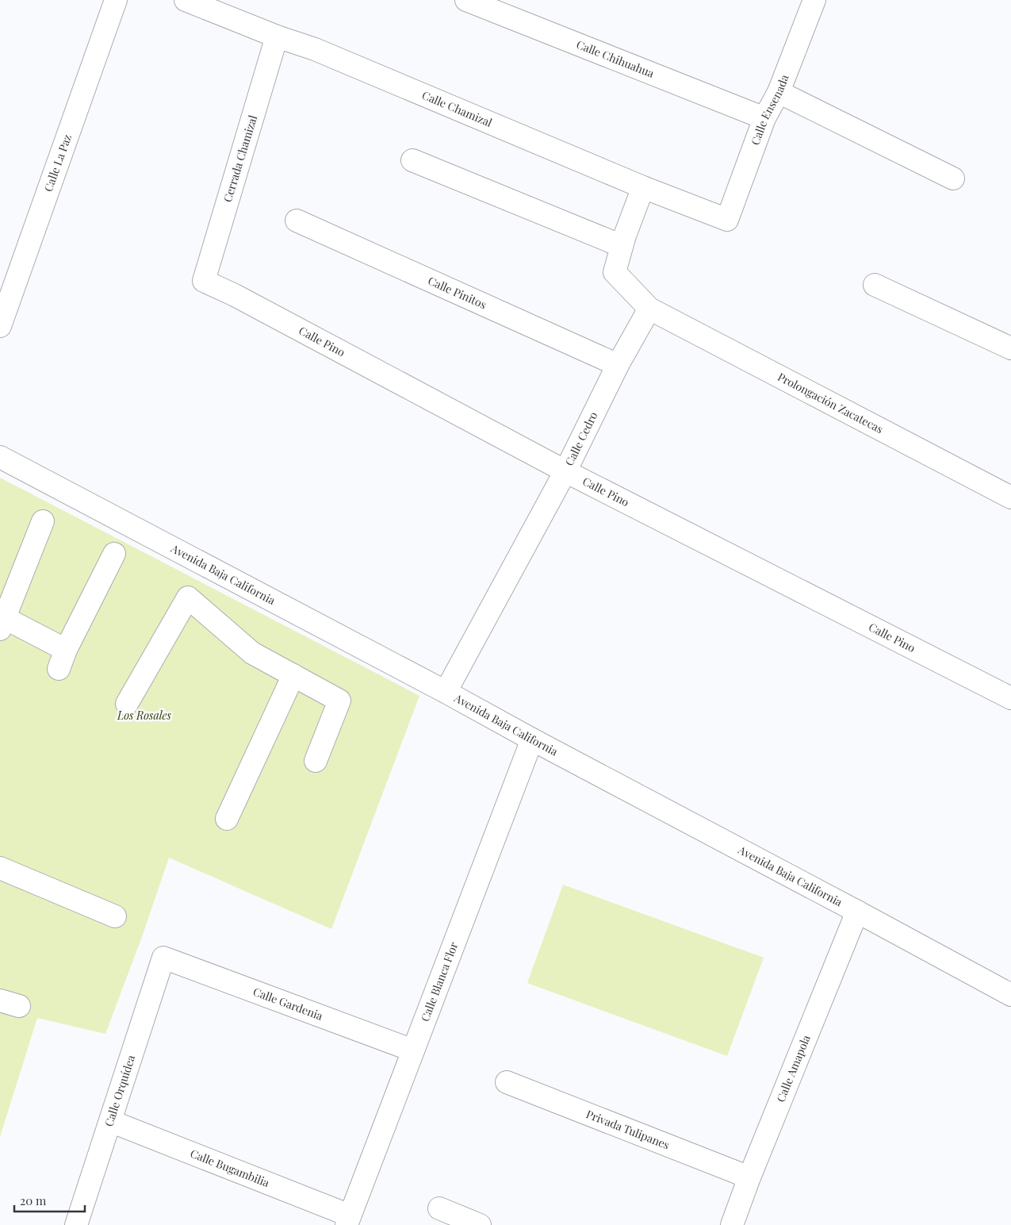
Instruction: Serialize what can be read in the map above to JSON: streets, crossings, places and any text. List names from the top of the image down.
{
  "streets": {
    "street": [
      "Calle Chihuahua",
      "Calle Chamizal",
      "Calle Ensenada",
      "Cerrada Chamizal",
      "Calle La Paz",
      "Calle Pinitos",
      "Calle Pino",
      "Prolongación Zacatecas",
      "Calle Cedro",
      "Avenida Baja California",
      "Calle Blanca Flor",
      "Calle Gardenia",
      "Calle Amapola",
      "Calle Orquídea",
      "Privada Tulipanes",
      "Calle Bugambilia"
    ]
  },
  "crossings": [
    ["Calle Chihuahua", "Calle Ensenada"],
    ["Calle Chamizal", "Calle Ensenada"],
    ["Calle Chamizal", "Cerrada Chamizal"],
    ["Cerrada Chamizal", "Calle Pino"],
    ["Calle Pinitos", "Calle Cedro"],
    ["Calle Pino", "Calle Cedro"],
    ["Prolongación Zacatecas", "Calle Cedro"],
    ["Calle Cedro", "Avenida Baja California"],
    ["Avenida Baja California", "Calle Blanca Flor"],
    ["Avenida Baja California", "Calle Amapola"],
    ["Calle Blanca Flor", "Calle Gardenia"],
    ["Calle Blanca Flor", "Calle Bugambilia"],
    ["Calle Gardenia", "Calle Orquídea"],
    ["Calle Amapola", "Privada Tulipanes"],
    ["Calle Orquídea", "Calle Bugambilia"]
  ],
  "parks": ["Los Rosales"],
  "scale_bar": "20 m"
}
